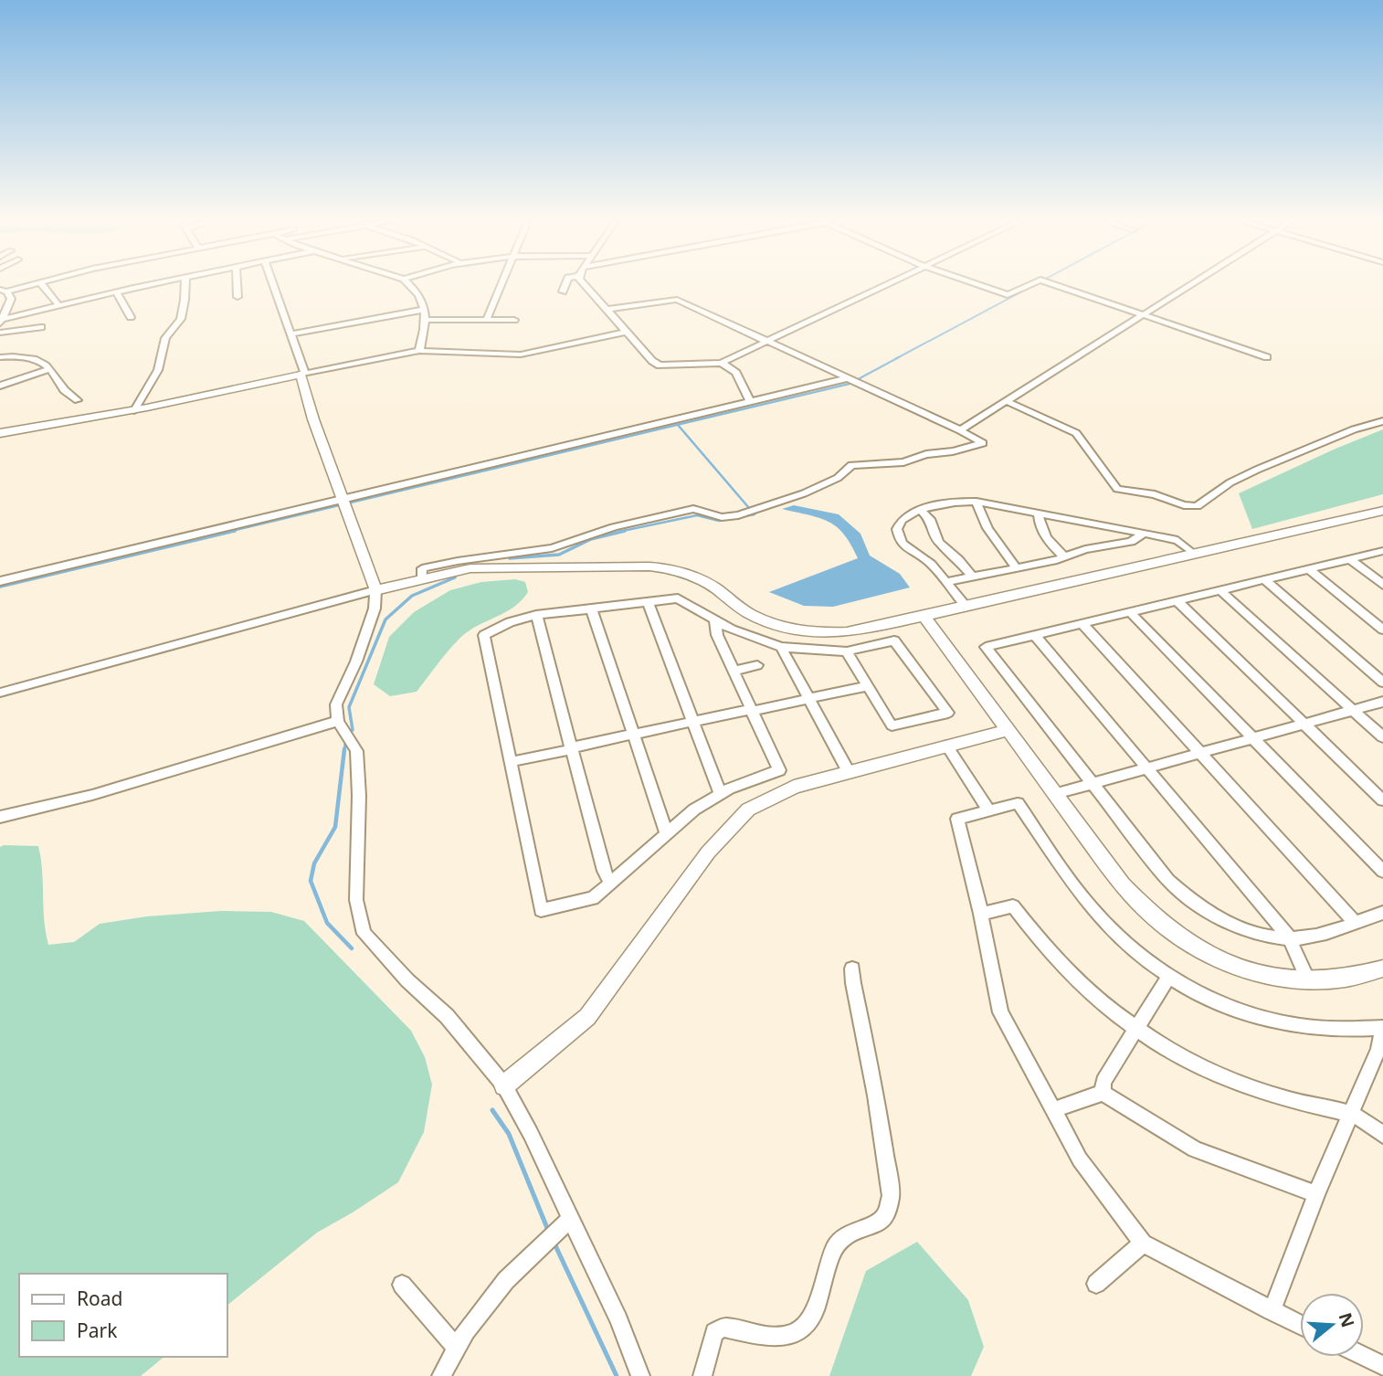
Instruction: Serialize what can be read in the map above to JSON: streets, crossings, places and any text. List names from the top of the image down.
{
  "legend": ["Road", "Park"],
  "north": "right"
}
